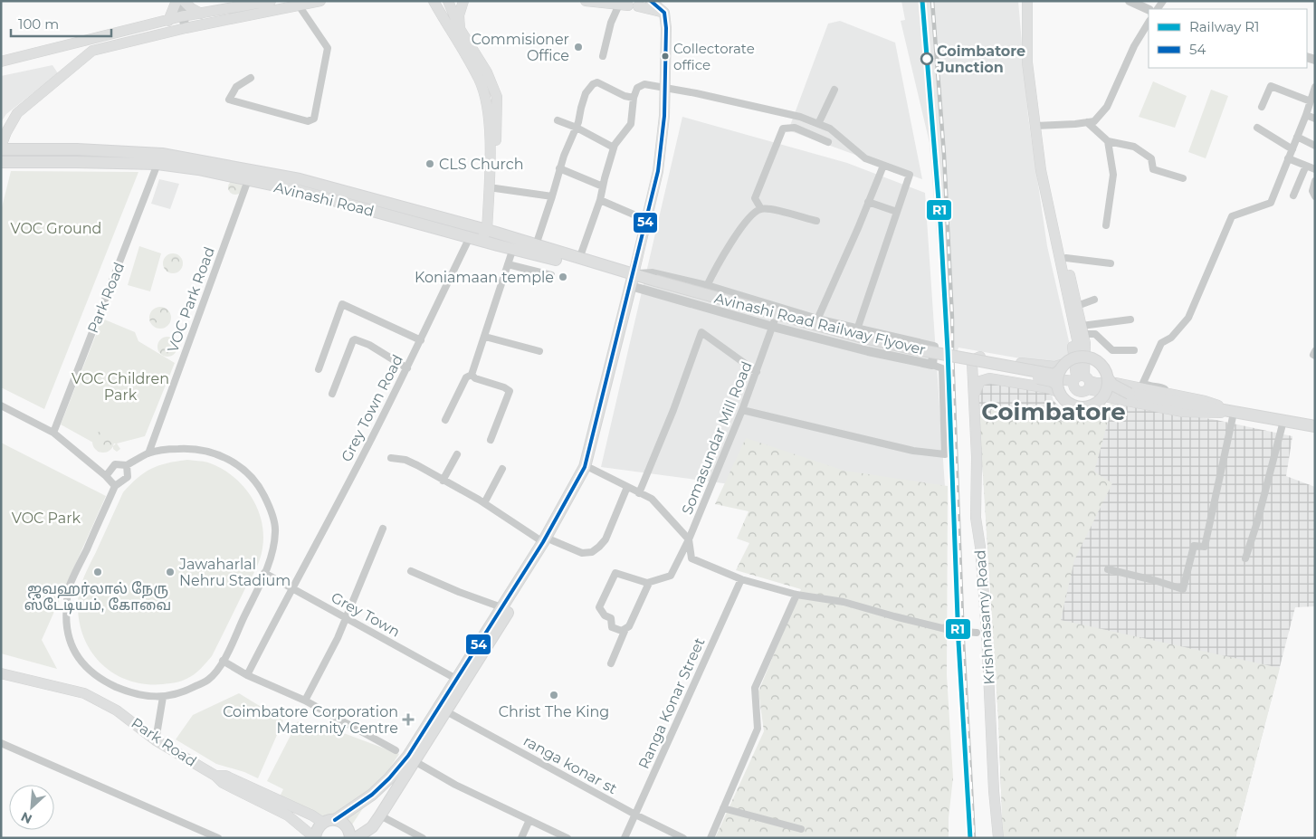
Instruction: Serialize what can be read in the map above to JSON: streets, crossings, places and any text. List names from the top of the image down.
{
  "streets": {
    "main road": [
      "Avinashi Road",
      "Park Road",
      "Avinashi Road Railway Flyover",
      "Krishnasamy Road"
    ],
    "street": [
      "VOC Park Road",
      "Grey Town Road",
      "Somasundar Mill Road",
      "Grey Town",
      "Ranga Konar Street",
      "ranga konar st"
    ]
  },
  "crossings": [
    ["Avinashi Road", "Park Road"],
    ["Avinashi Road", "VOC Park Road"],
    ["Avinashi Road", "Avinashi Road Railway Flyover"],
    ["Avinashi Road", "Grey Town Road"],
    ["Avinashi Road Railway Flyover", "Krishnasamy Road"],
    ["Grey Town Road", "Grey Town"],
    ["Ranga Konar Street", "ranga konar st"]
  ],
  "districts": ["Coimbatore"],
  "parks": ["VOC Ground", "VOC Children Park", "VOC Park"],
  "places": {
    "other": [
      "Commisioner Office",
      "Collectorate office",
      "Coimbatore Junction",
      "CLS Church",
      "Koniamaan temple",
      "ஜவஹர்லால் நேரு ஸ்டேடியம், கோவை",
      "Jawaharlal Nehru Stadium",
      "Christ The King"
    ],
    "health": ["Coimbatore Corporation Maternity Centre"]
  },
  "lines": ["rail line R1", "transit line 54"],
  "legend": ["Railway R1", "54"],
  "scale_bar": "100 m",
  "north": "bottom left"
}
